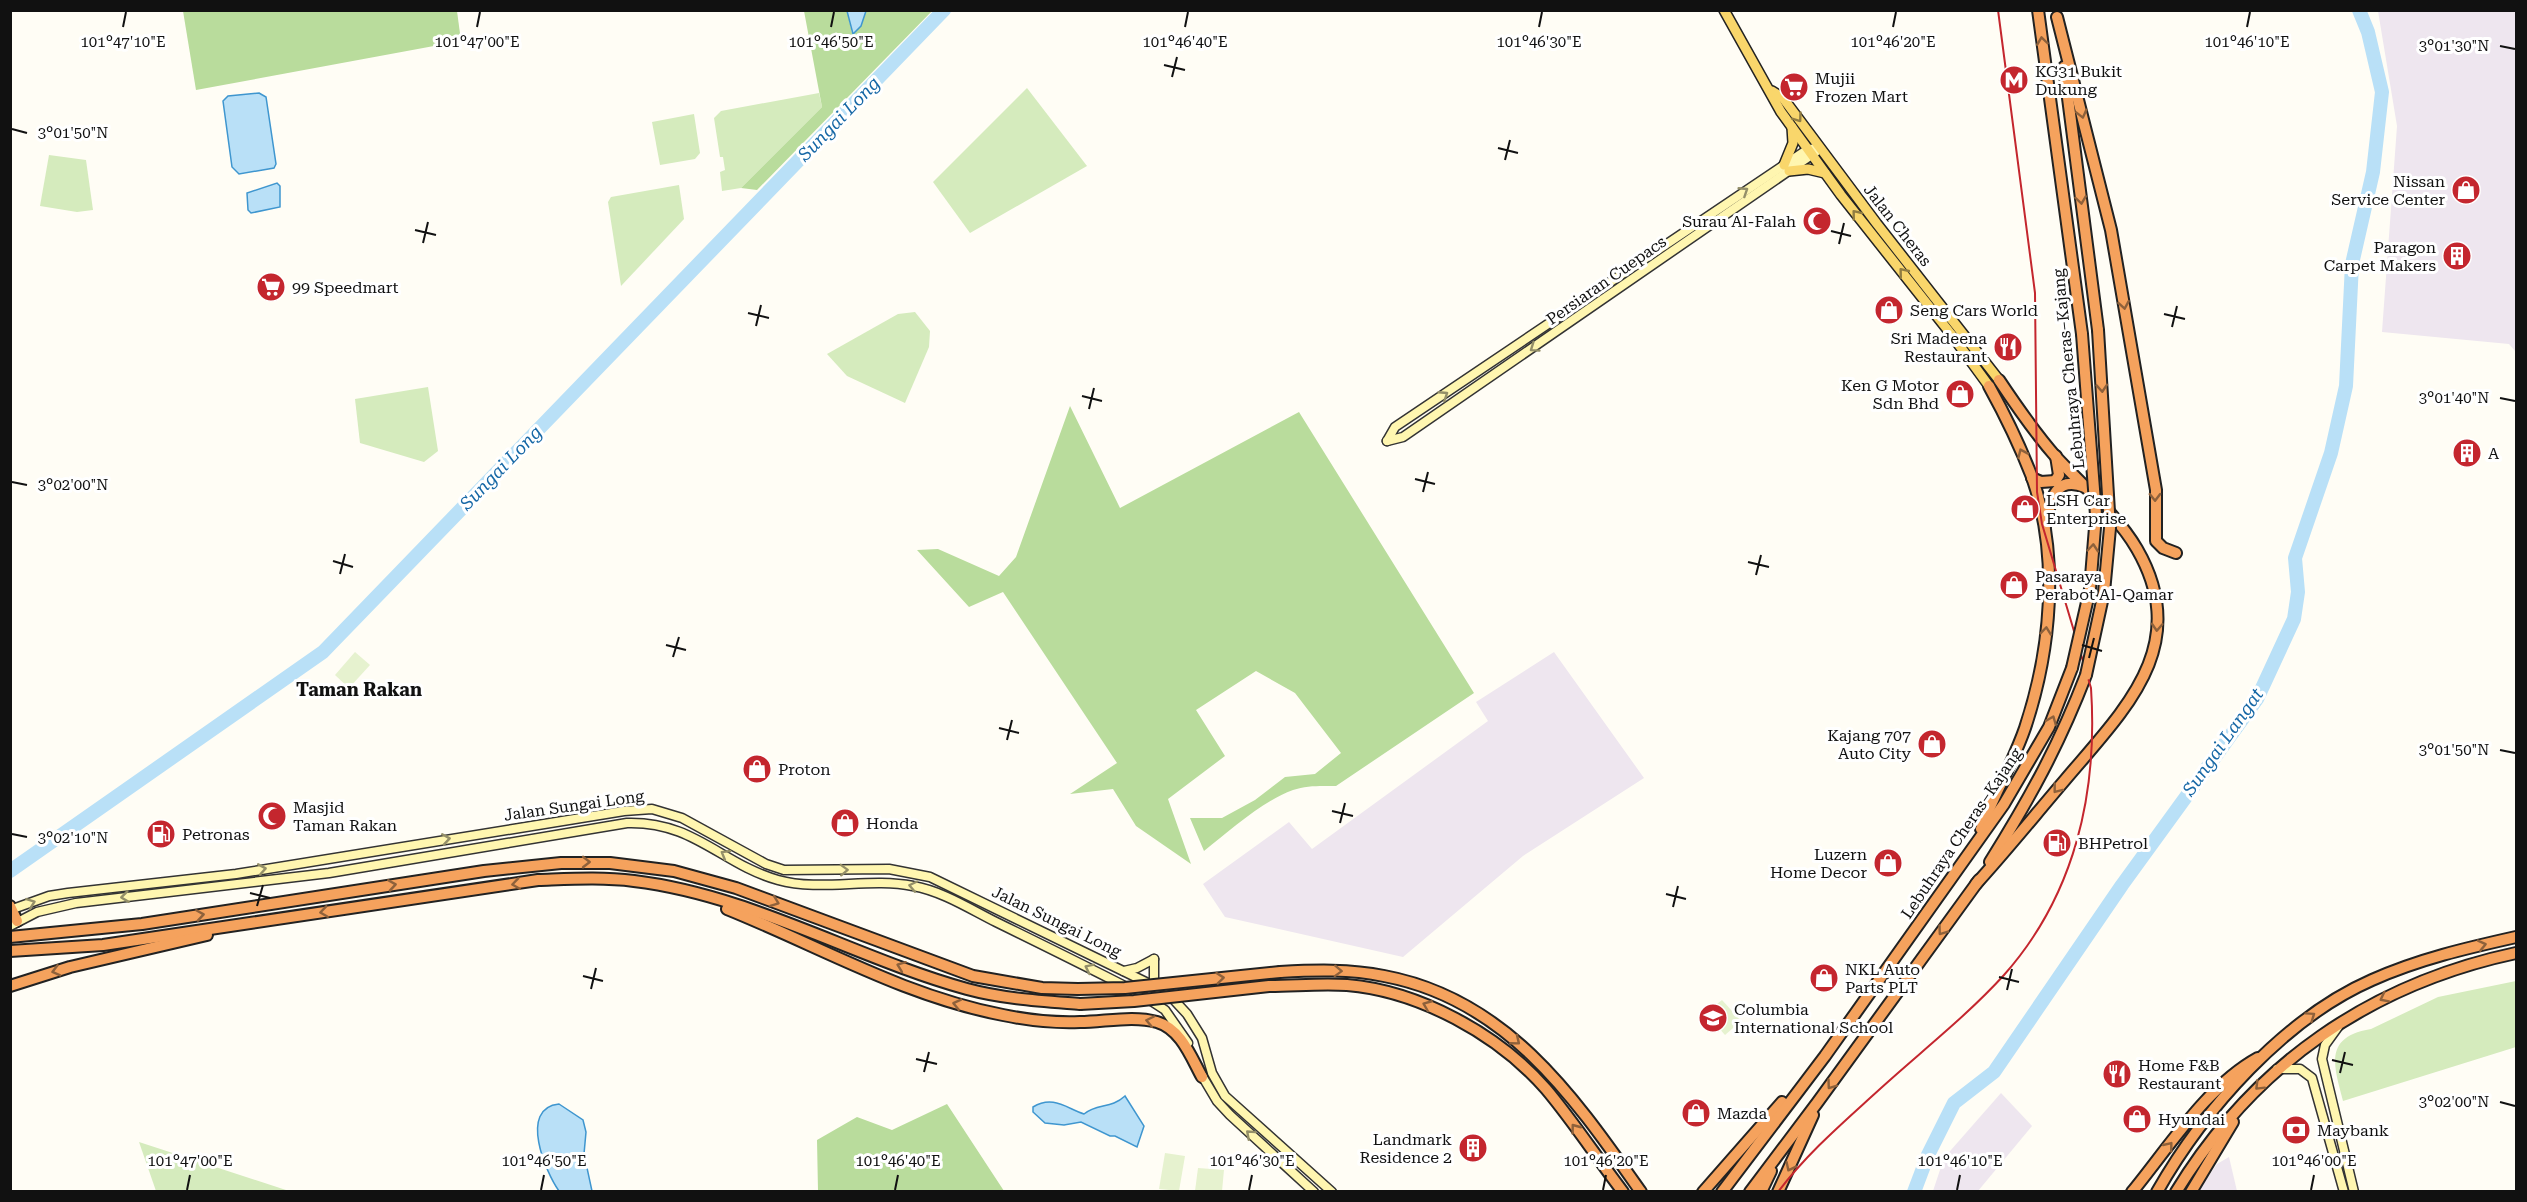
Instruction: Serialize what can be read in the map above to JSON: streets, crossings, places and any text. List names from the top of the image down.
{
  "streets": {
    "highway": ["Lebuhraya Cheras–Kajang"],
    "main road": ["Jalan Cheras"],
    "street": ["Persiaran Cuepacs", "Jalan Sungai Long"]
  },
  "crossings": [
    ["Jalan Cheras", "Persiaran Cuepacs"]
  ],
  "districts": ["Taman Rakan"],
  "water": ["Sungai Long", "Sungai Langat"],
  "places": {
    "metro station": ["KG31 Bukit Dukung"],
    "supermarket": ["Mujii Frozen Mart", "99 Speedmart"],
    "shop": [
      "Nissan Service Center",
      "Seng Cars World",
      "Ken G Motor Sdn Bhd",
      "LSH Car Enterprise",
      "Pasaraya Perabot Al-Qamar",
      "Kajang 707 Auto City",
      "Proton",
      "Honda",
      "Luzern Home Decor",
      "NKL Auto Parts PLT",
      "Mazda",
      "Hyundai"
    ],
    "mosque": ["Surau Al-Falah", "Masjid Taman Rakan"],
    "building": ["Paragon Carpet Makers", "A", "Landmark Residence 2"],
    "restaurant": ["Sri Madeena Restaurant", "Home F&B Restaurant"],
    "fuel station": ["Petronas", "BHPetrol"],
    "school or university": ["Columbia International School"],
    "bank": ["Maybank"]
  },
  "coordinates": [
    "101°47'10\"E",
    "101°47'00\"E",
    "101°46'50\"E",
    "101°46'40\"E",
    "101°46'30\"E",
    "101°46'20\"E",
    "101°46'10\"E",
    "3°01'30\"N",
    "3°01'50\"N",
    "3°01'40\"N",
    "3°02'00\"N",
    "3°02'10\"N",
    "101°46'00\"E"
  ]
}
